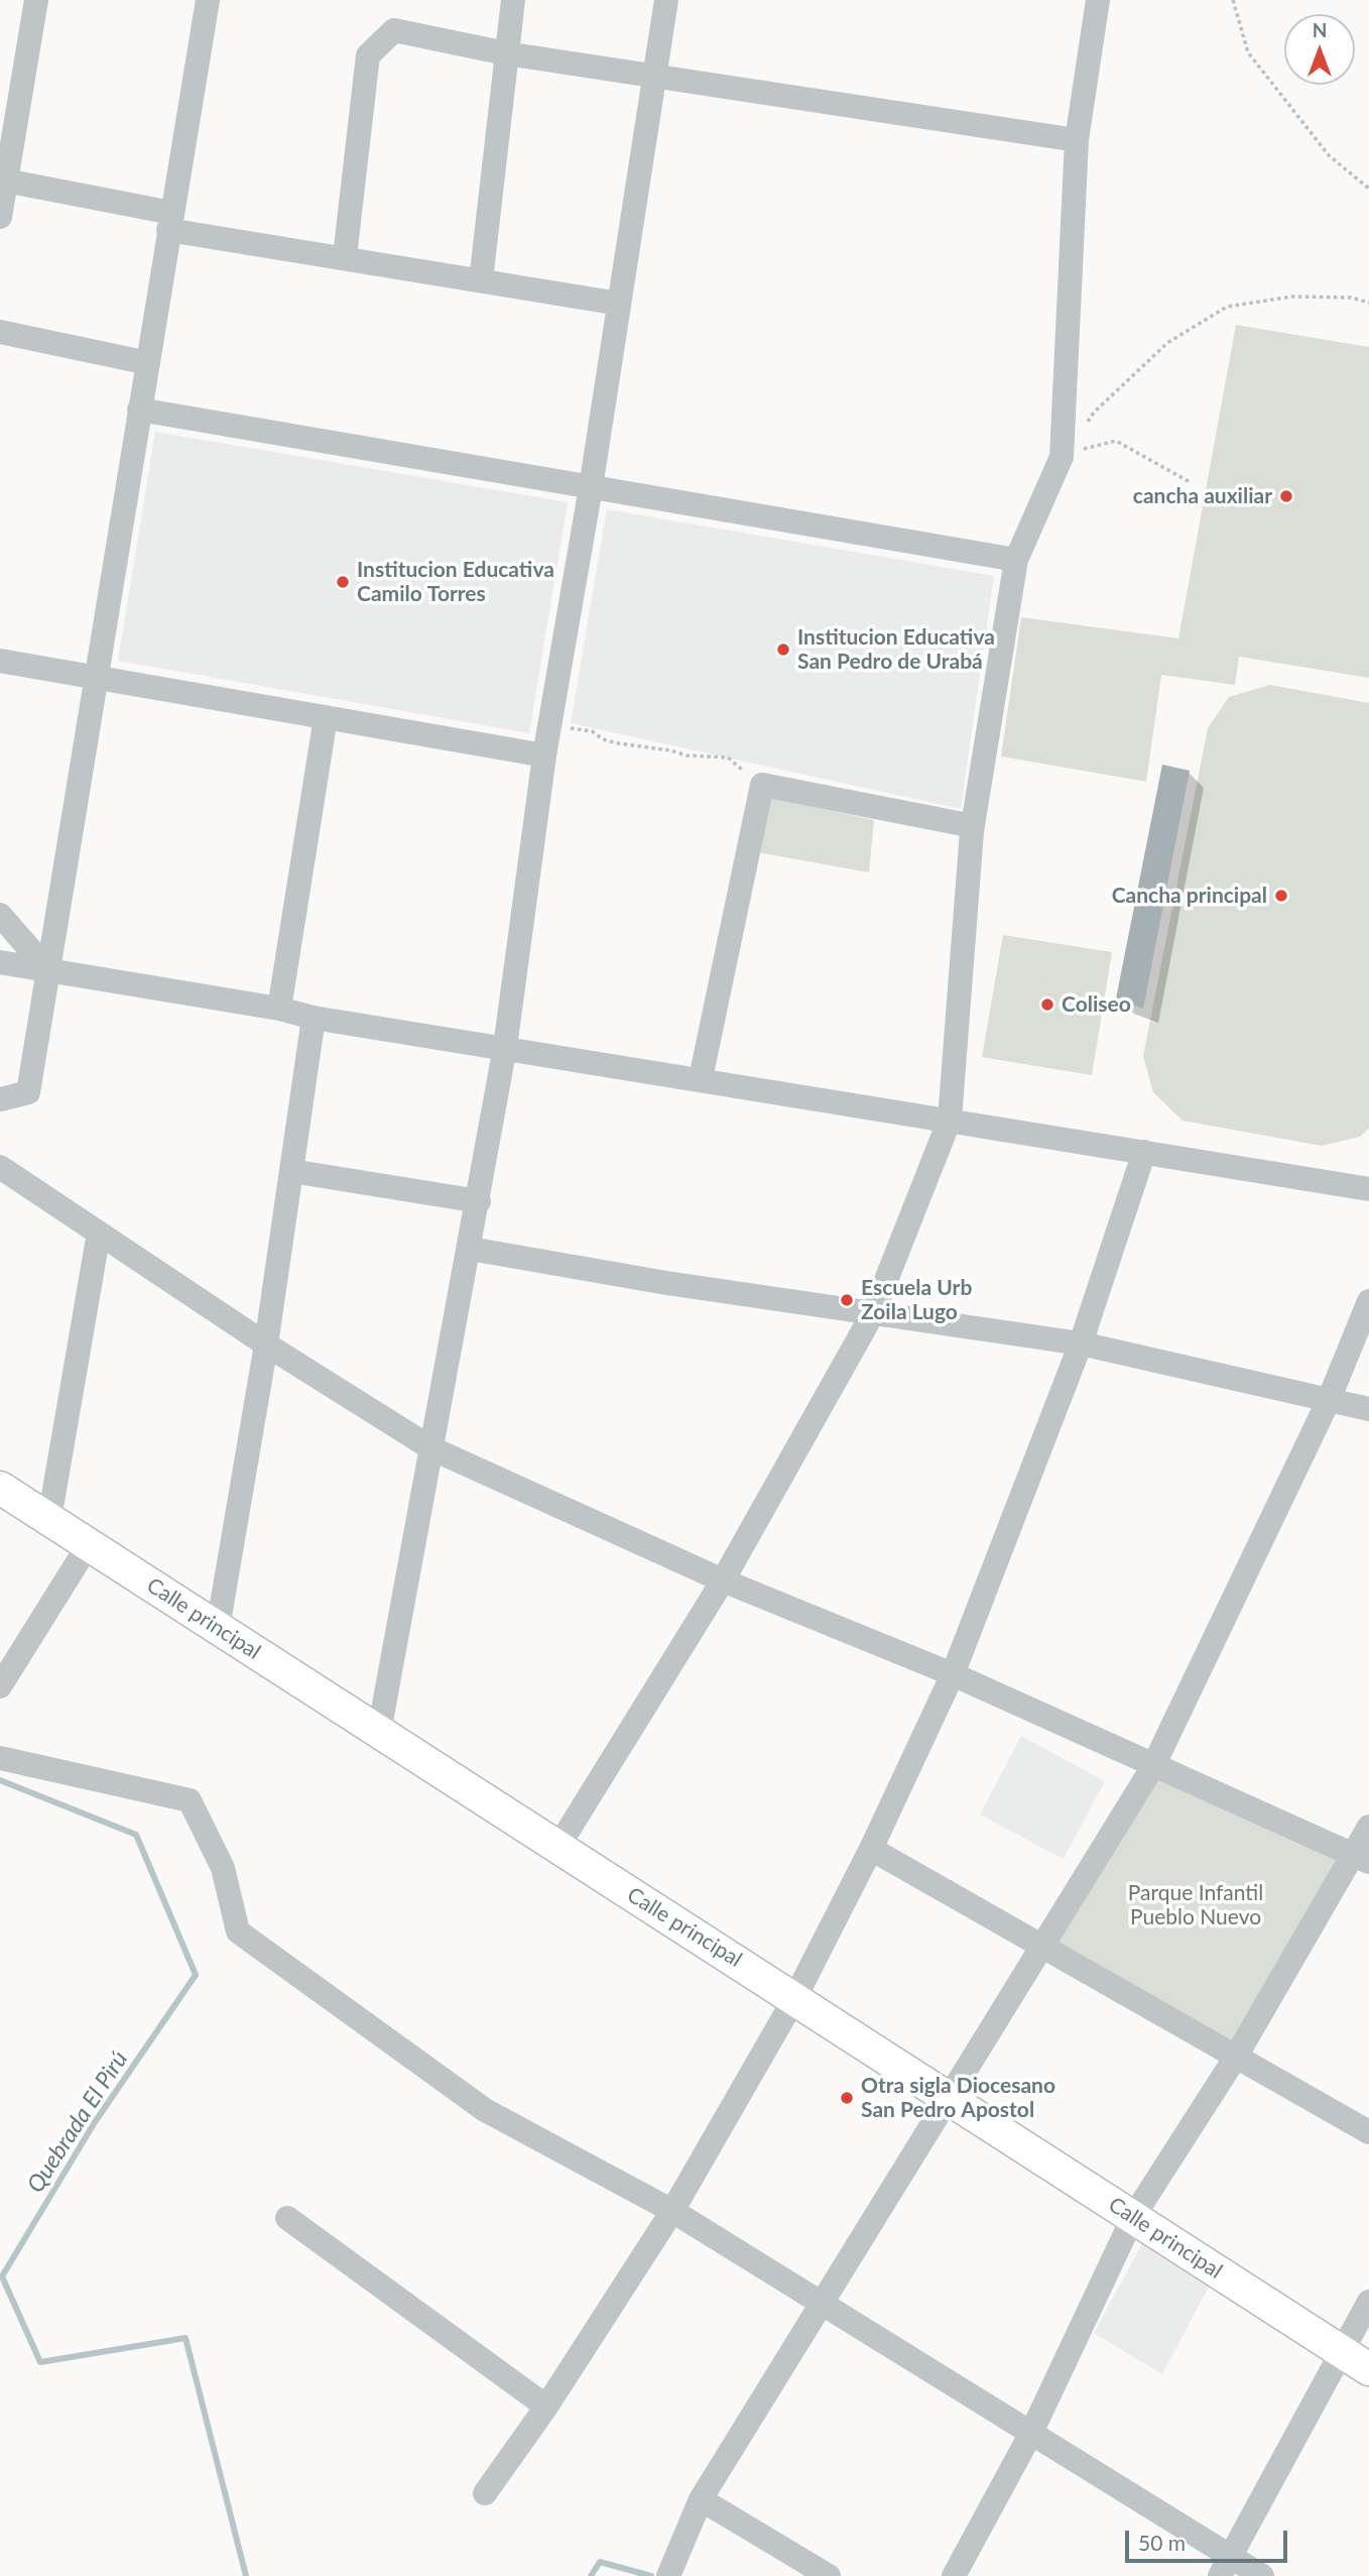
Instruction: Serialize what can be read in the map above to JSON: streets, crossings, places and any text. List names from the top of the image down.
{
  "streets": {
    "main road": ["Calle principal"]
  },
  "water": ["Quebrada El Pirú"],
  "parks": ["Parque Infantil Pueblo Nuevo"],
  "places": [
    "cancha auxiliar",
    "Institucion Educativa Camilo Torres",
    "Institucion Educativa San Pedro de Urabá",
    "Cancha principal",
    "Coliseo",
    "Escuela Urb Zoila Lugo",
    "Otra sigla Diocesano San Pedro Apostol"
  ],
  "scale_bar": "50 m",
  "north": "top"
}
